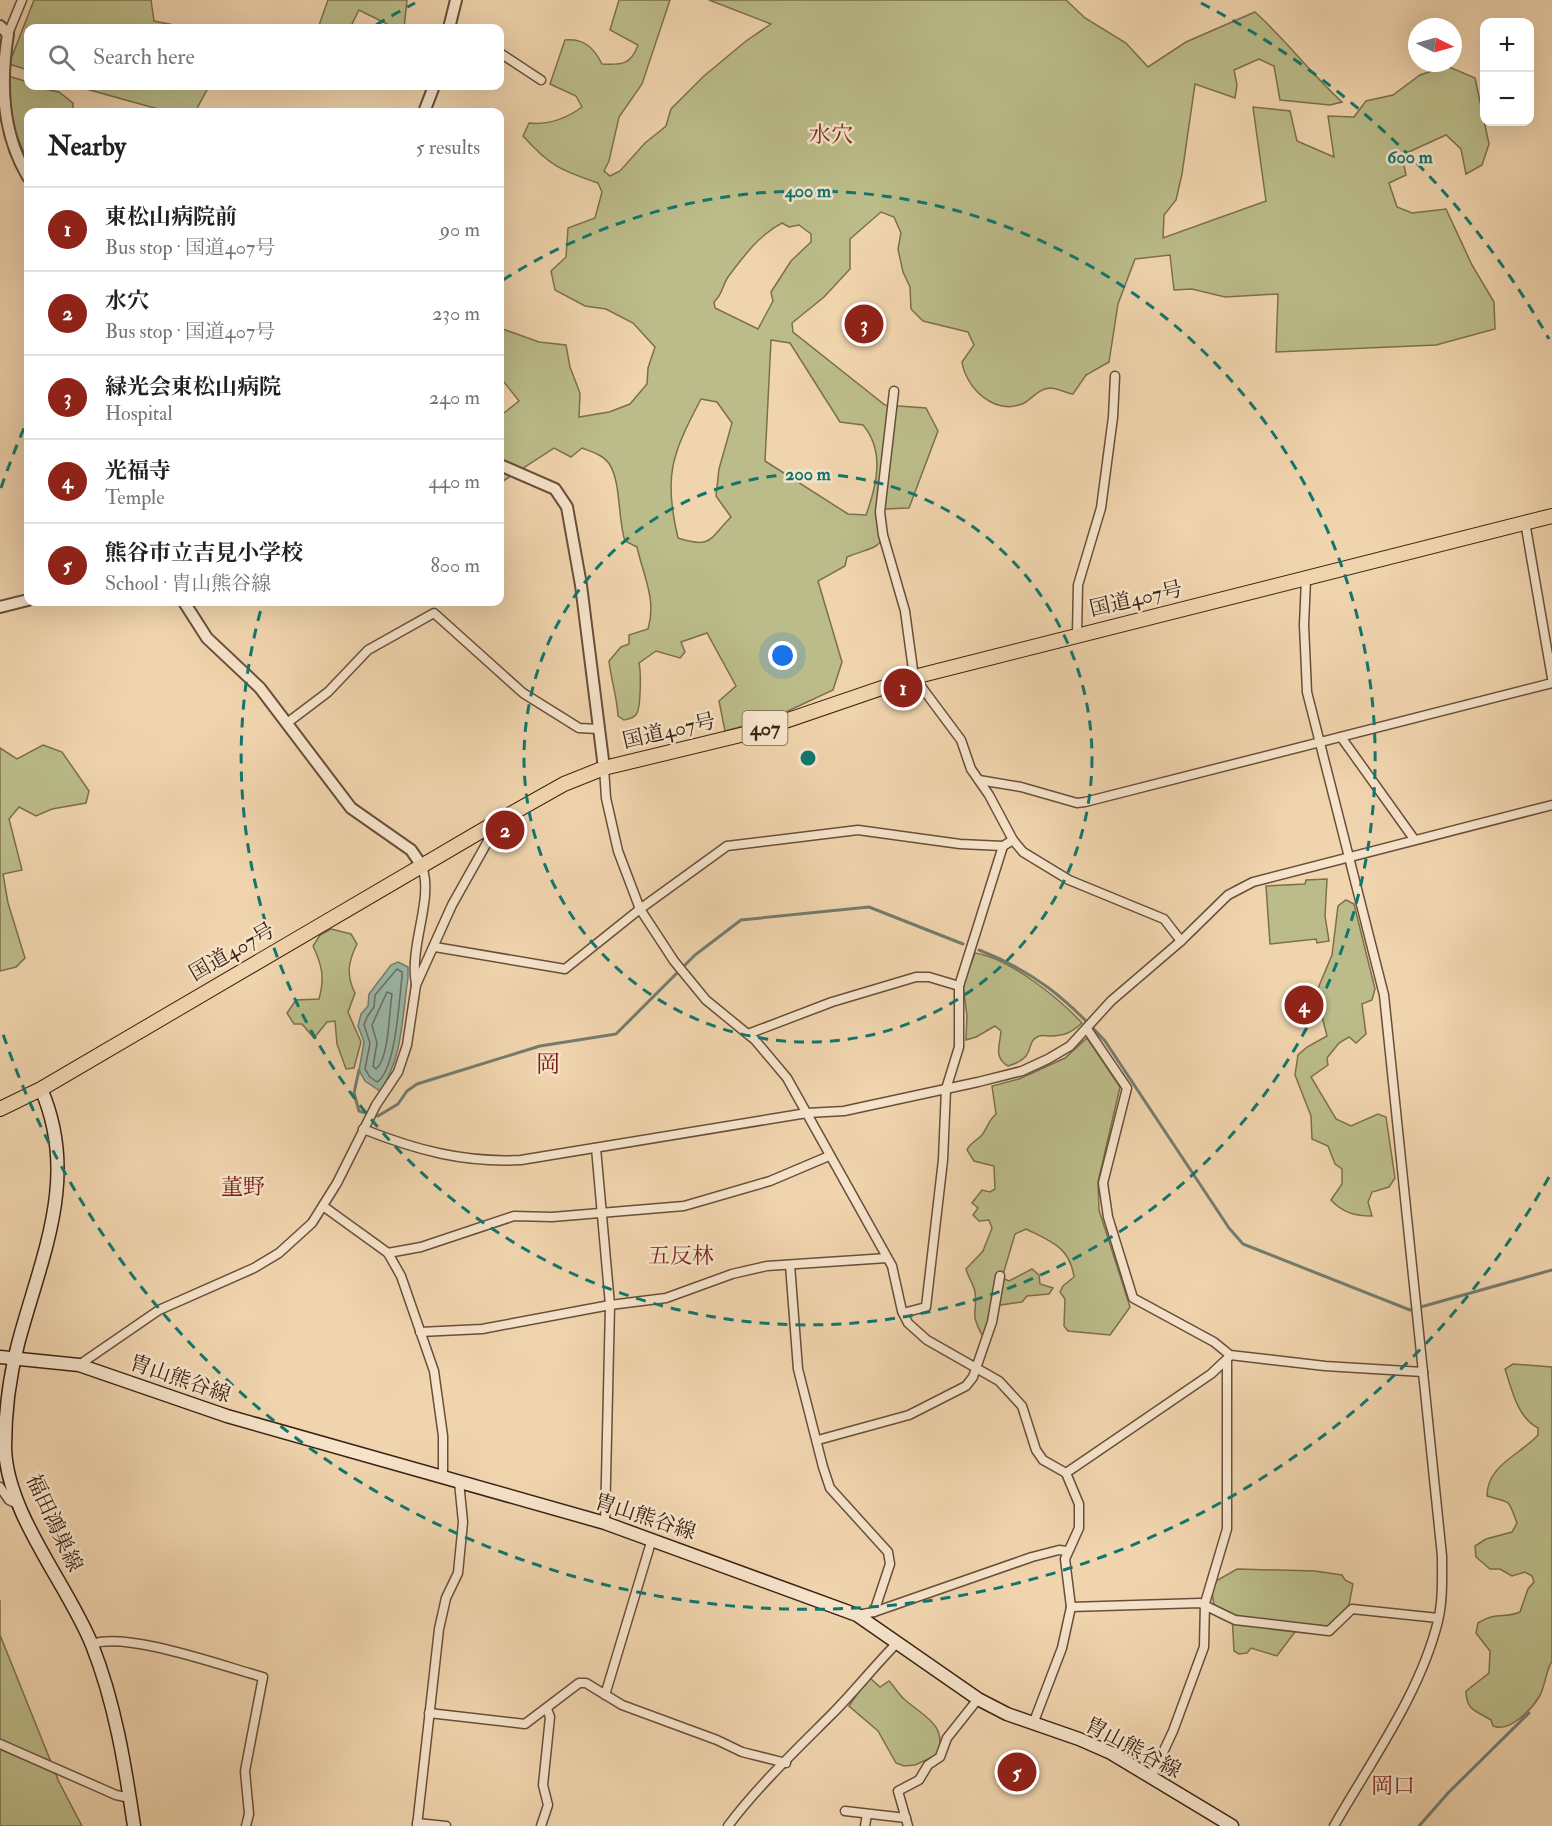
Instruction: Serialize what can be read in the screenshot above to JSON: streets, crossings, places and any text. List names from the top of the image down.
{
  "streets": {
    "highway": ["国道407号", "407"],
    "main road": ["胄山熊谷線", "福田鴻巣線"]
  },
  "crossings": [
    ["国道407号", "福田鴻巣線"],
    ["胄山熊谷線", "福田鴻巣線"]
  ],
  "districts": [
    "水穴",
    "岡",
    "董野",
    "五反林",
    "岡口"
  ],
  "north": "right",
  "page": {
    "map_buttons": ["+", "−"],
    "search": "Search here",
    "heading": ["Nearby", "5 results"],
    "list": [
      {
        "mark": "1",
        "name": "東松山病院前",
        "note": "Bus stop · 国道407号",
        "value": "90 m"
      },
      {
        "mark": "2",
        "name": "水穴",
        "note": "Bus stop · 国道407号",
        "value": "230 m"
      },
      {
        "mark": "3",
        "name": "緑光会東松山病院",
        "note": "Hospital",
        "value": "240 m"
      },
      {
        "mark": "4",
        "name": "光福寺",
        "note": "Temple",
        "value": "440 m"
      },
      {
        "mark": "5",
        "name": "熊谷市立吉見小学校",
        "note": "School · 胄山熊谷線",
        "value": "800 m"
      }
    ],
    "pins": [
      "3",
      "1",
      "2",
      "4",
      "5"
    ]
  },
  "rings": ["600 m", "400 m", "200 m"]
}
